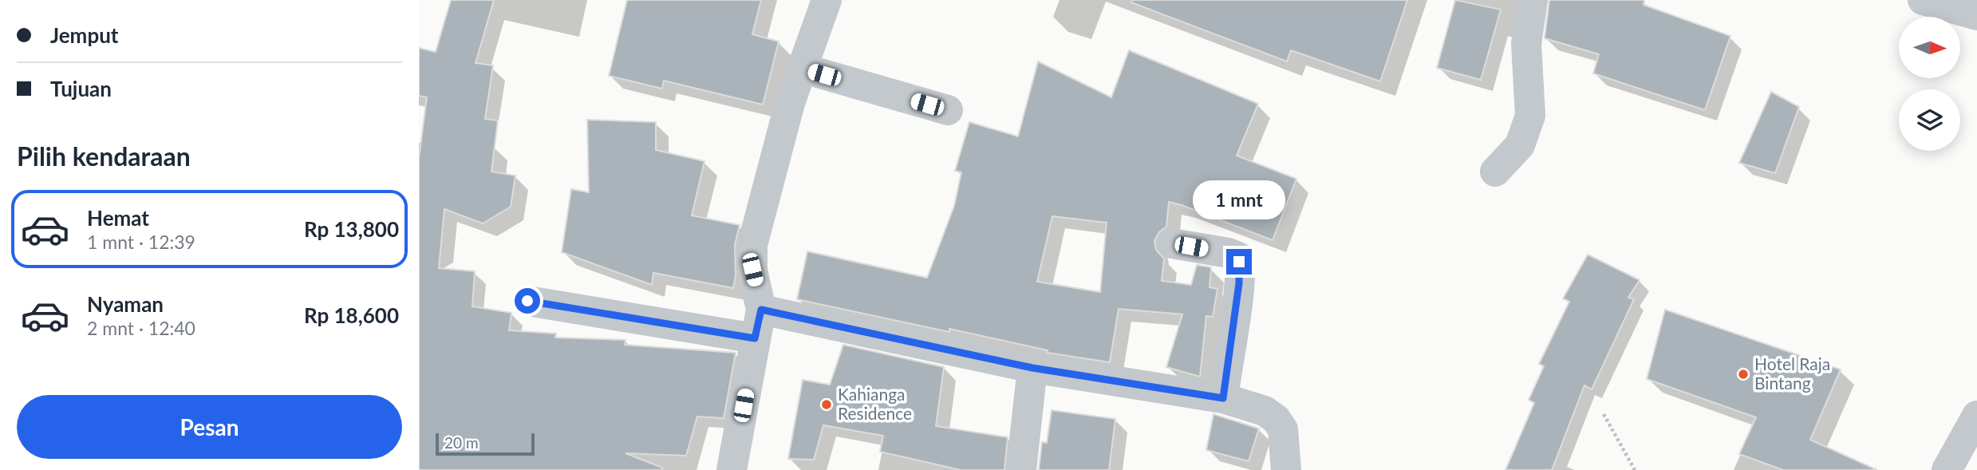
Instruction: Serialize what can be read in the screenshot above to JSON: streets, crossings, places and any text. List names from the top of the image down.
{
  "places": ["Hotel Raja Bintang", "Kahianga Residence"],
  "scale_bar": "20 m",
  "north": "right",
  "page": {
    "banner": ["Jemput", "Tujuan"],
    "heading": "Pilih kendaraan",
    "bubble": "1 mnt",
    "list": [
      {
        "name": "Hemat",
        "note": "1 mnt · 12:39",
        "value": "Rp 13,800"
      },
      {
        "name": "Nyaman",
        "note": "2 mnt · 12:40",
        "value": "Rp 18,600"
      }
    ],
    "buttons": "Pesan",
    "scale": "20 m"
  }
}
